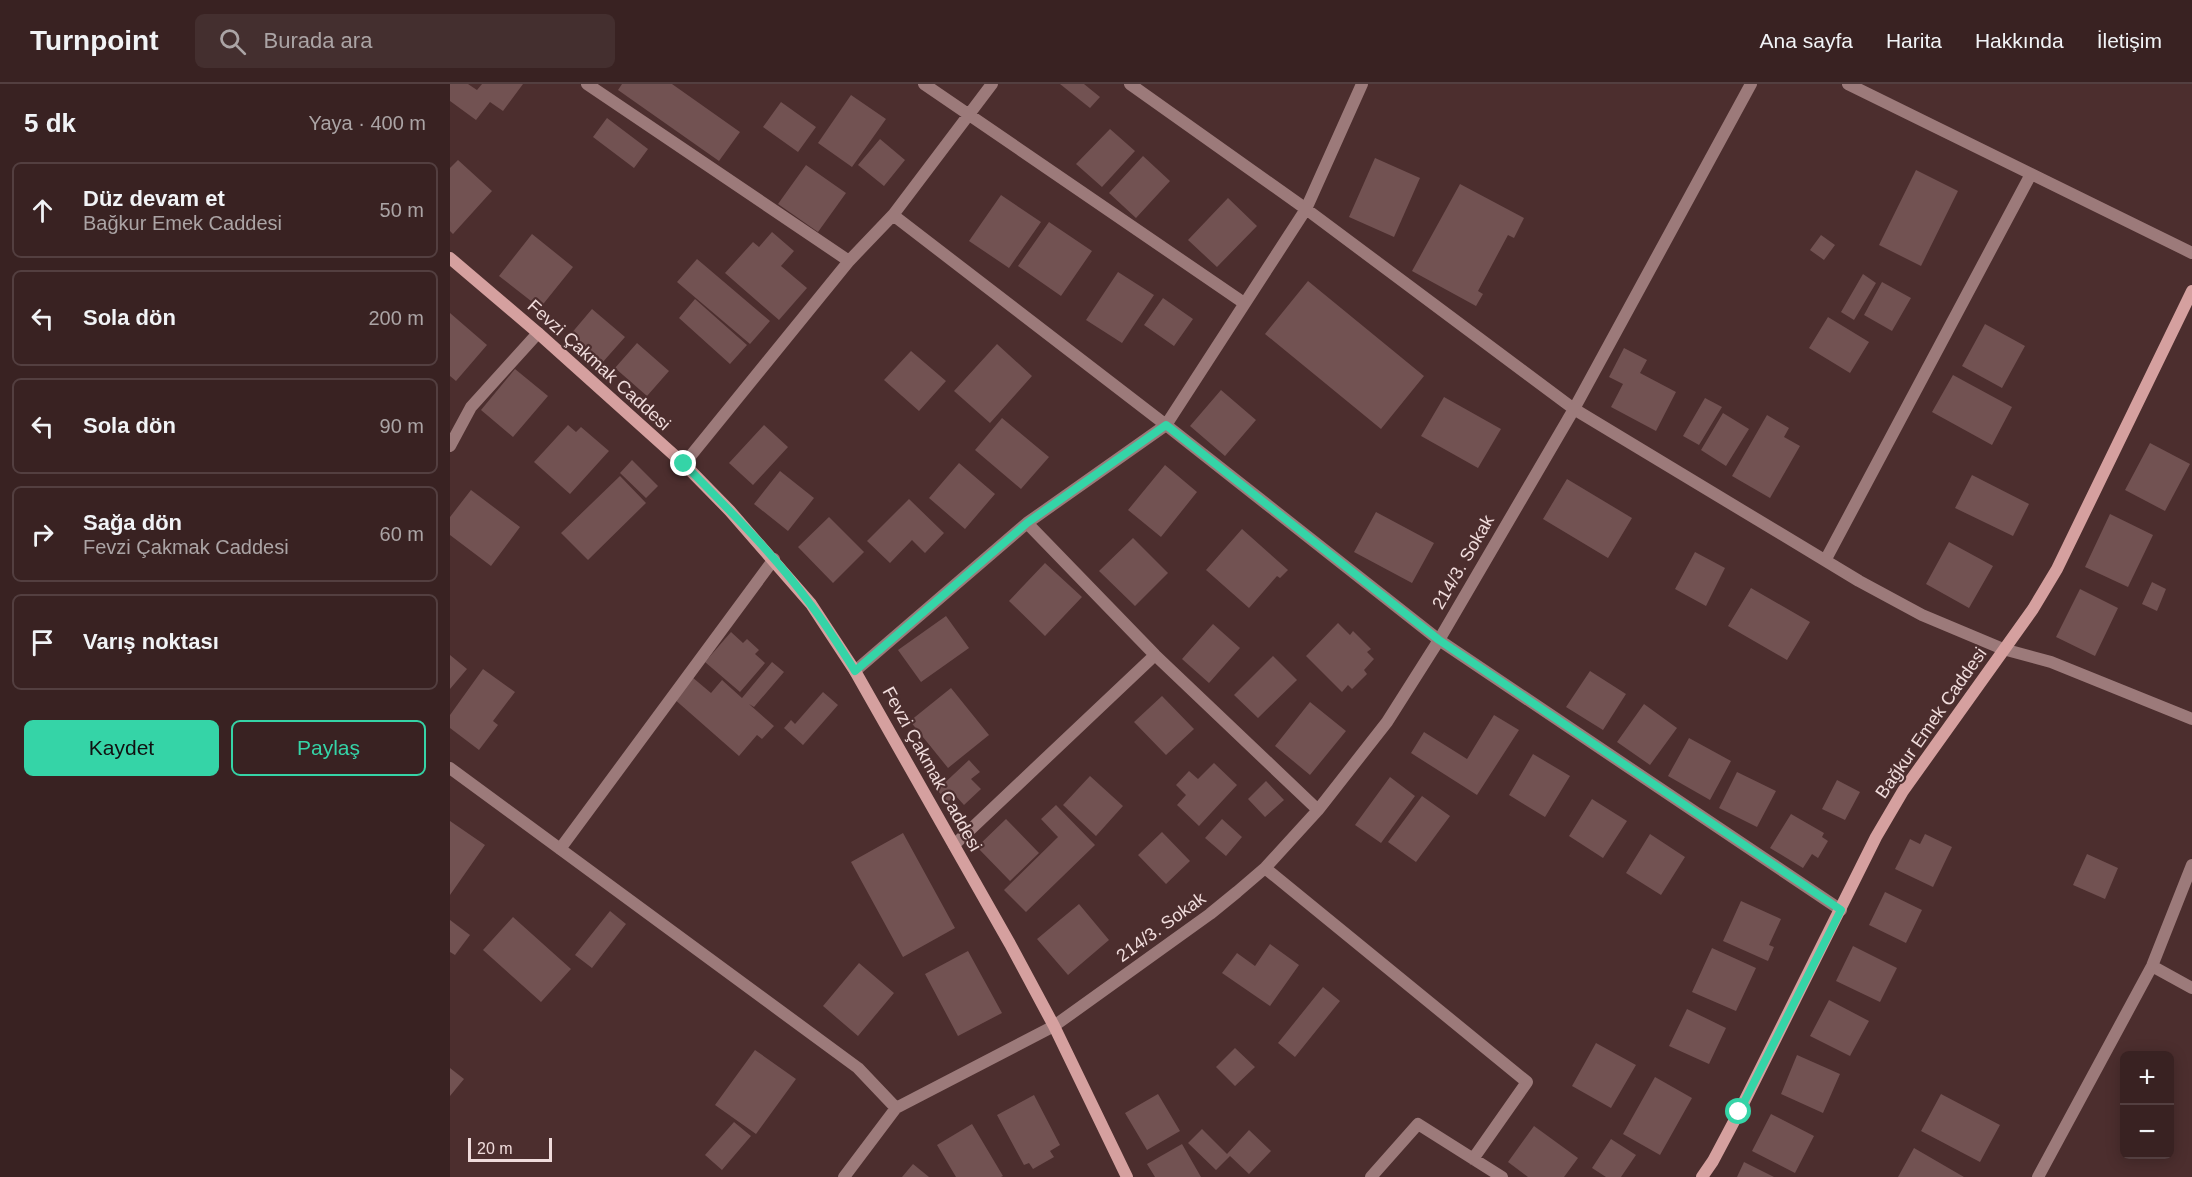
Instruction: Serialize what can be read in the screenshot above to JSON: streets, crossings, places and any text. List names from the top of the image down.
{
  "streets": {
    "main road": ["Fevzi Çakmak Caddesi", "Bağkur Emek Caddesi"],
    "street": ["214/3. Sokak"]
  },
  "crossings": [
    ["Fevzi Çakmak Caddesi", "214/3. Sokak"]
  ],
  "scale_bar": "20 m",
  "page": {
    "header": "Turnpoint",
    "search": "Burada ara",
    "nav": [
      "Ana sayfa",
      "Harita",
      "Hakkında",
      "İletişim"
    ],
    "heading": ["5 dk", "Yaya · 400 m"],
    "list": [
      ["Düz devam et", "Bağkur Emek Caddesi", "50 m"],
      ["Sola dön", "200 m"],
      ["Sola dön", "90 m"],
      ["Sağa dön", "Fevzi Çakmak Caddesi", "60 m"],
      "Varış noktası"
    ],
    "buttons": ["Kaydet", "Paylaş"],
    "map_buttons": ["+", "−"],
    "scale": "20 m"
  }
}
